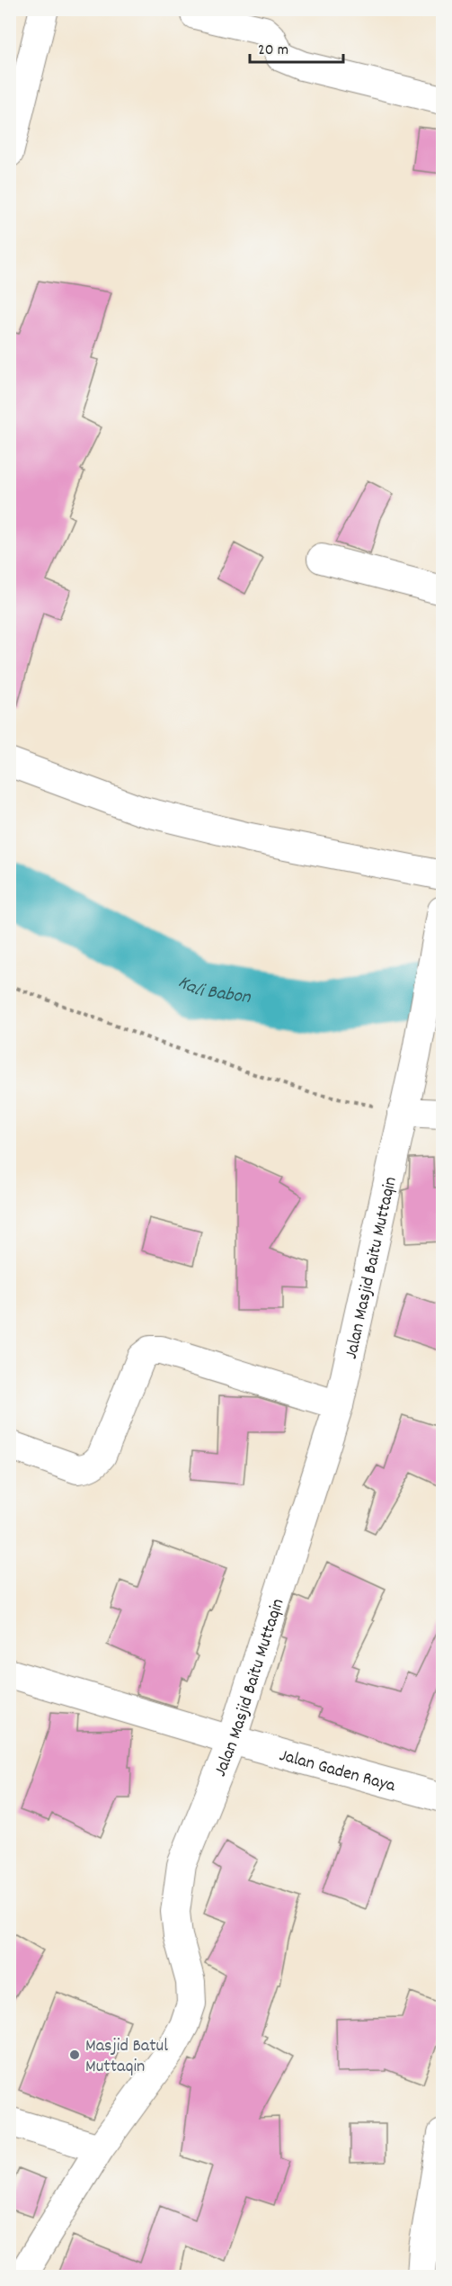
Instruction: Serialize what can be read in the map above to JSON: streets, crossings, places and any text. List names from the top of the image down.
{
  "streets": {
    "street": ["Jalan Masjid Baitu Muttaqin", "Jalan Gaden Raya"]
  },
  "crossings": [
    ["Jalan Masjid Baitu Muttaqin", "Jalan Gaden Raya"]
  ],
  "water": ["Kali Babon"],
  "places": ["Masjid Batul Muttaqin"],
  "scale_bar": "20 m"
}
